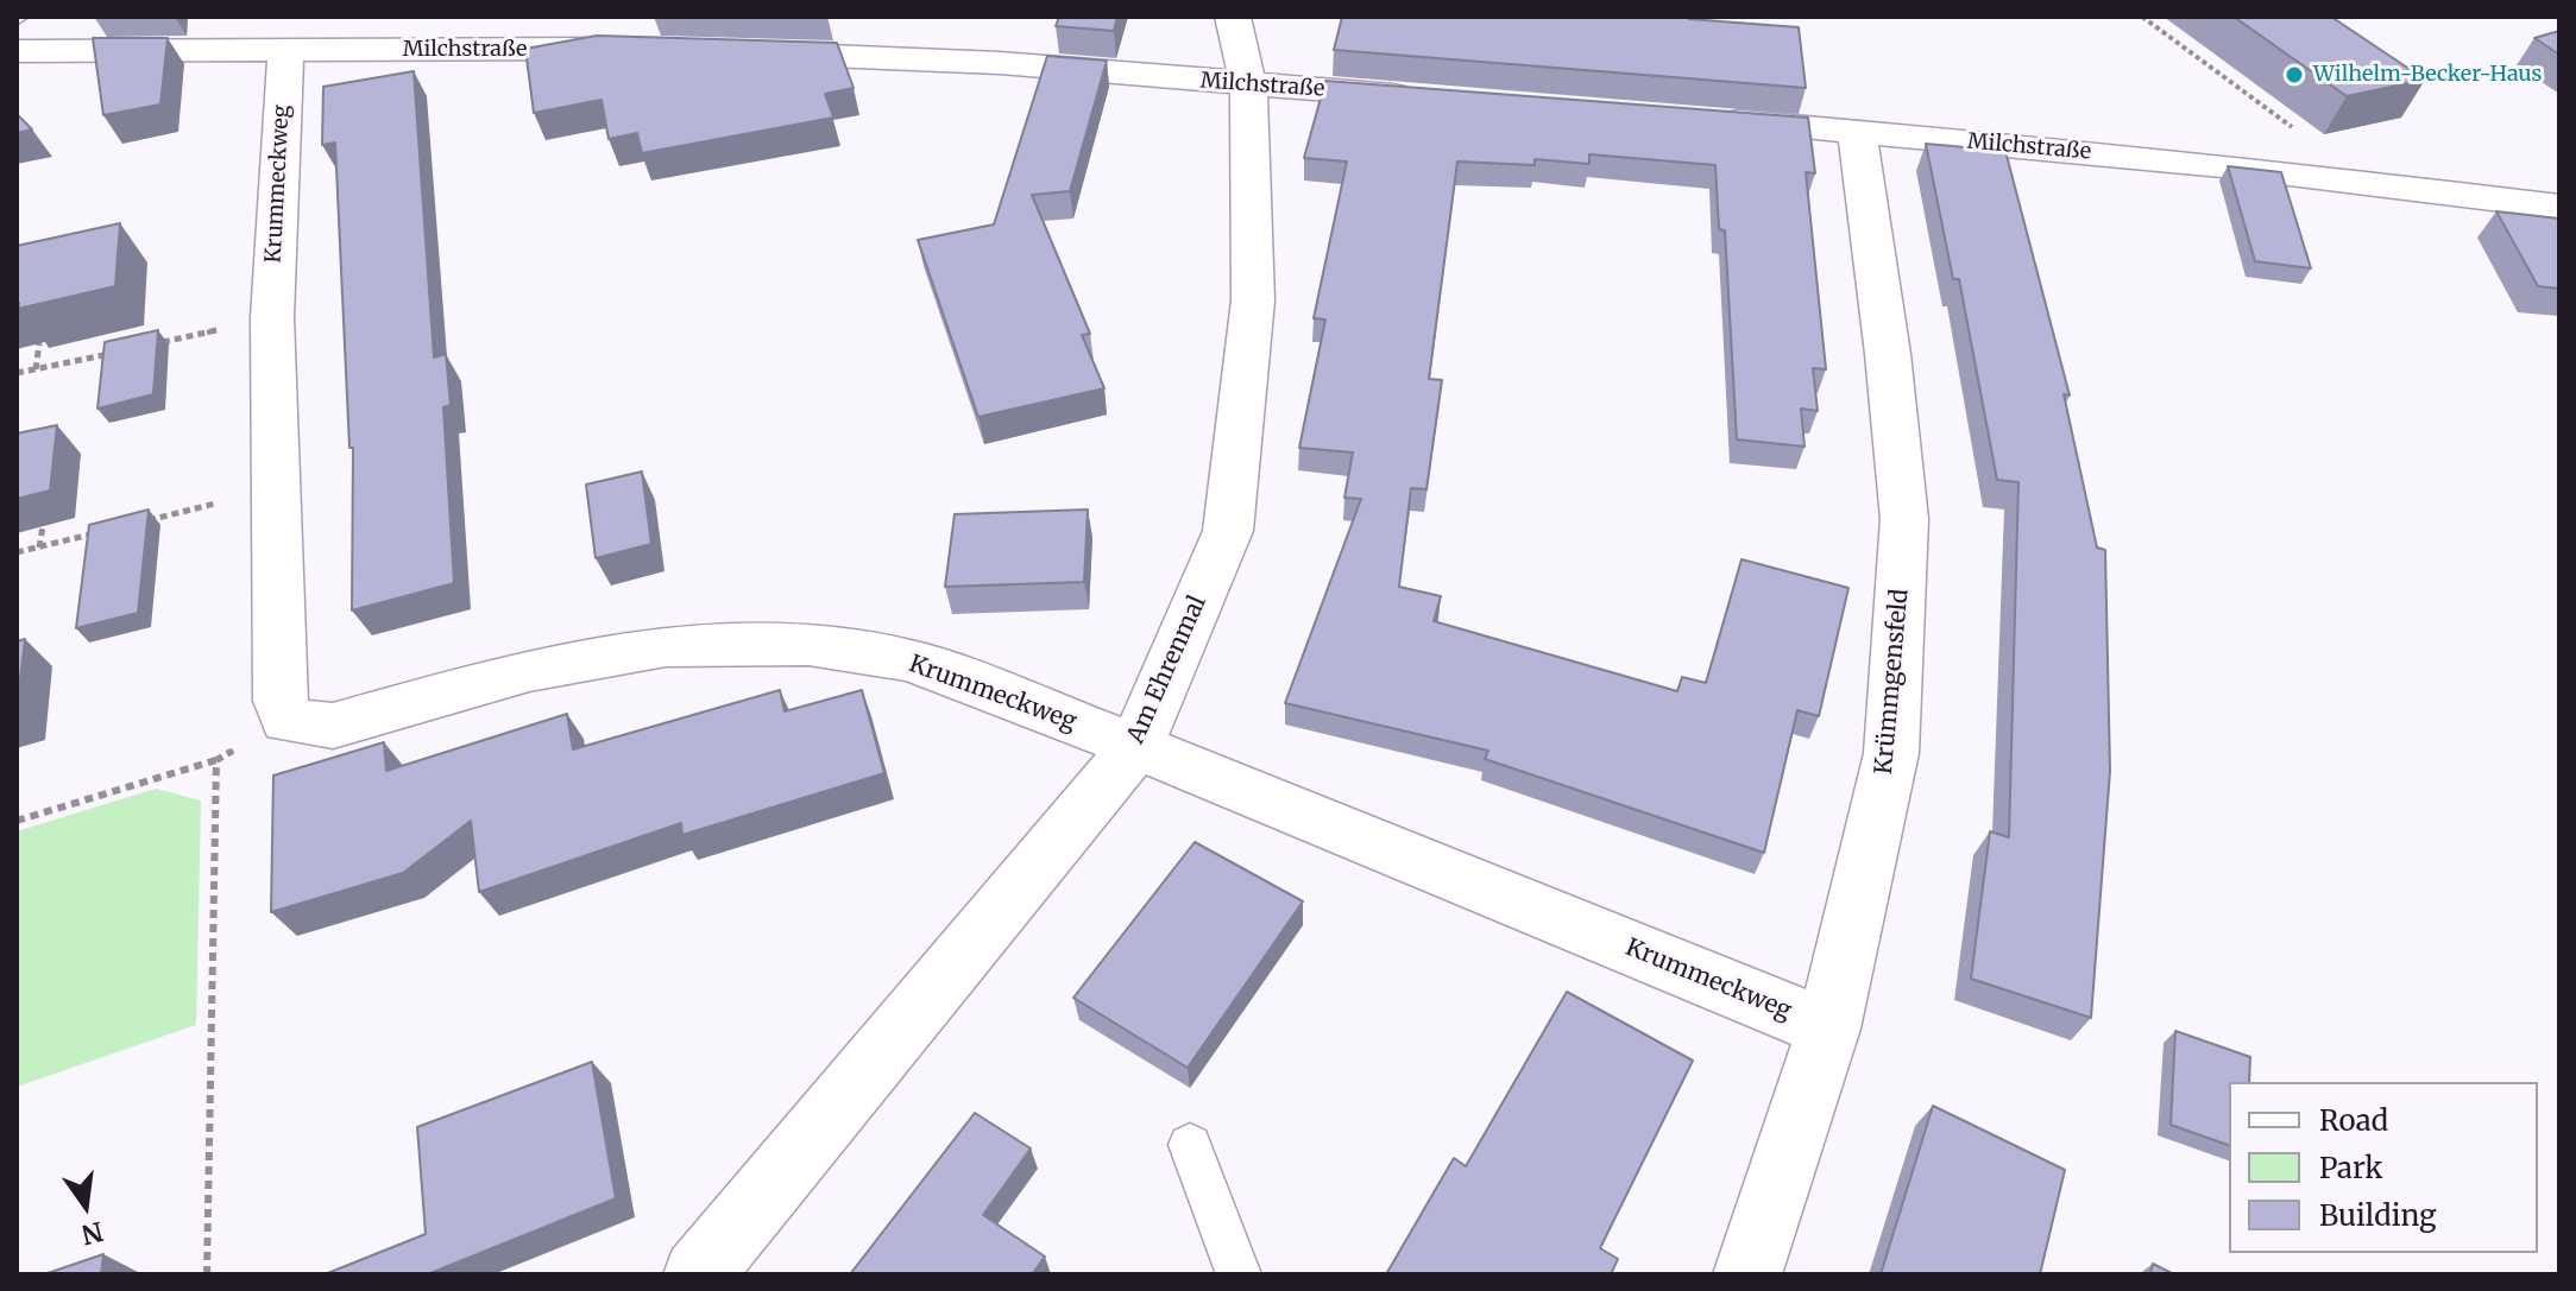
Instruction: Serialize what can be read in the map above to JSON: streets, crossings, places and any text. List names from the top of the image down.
{
  "streets": {
    "street": [
      "Milchstraße",
      "Krummeckweg",
      "Am Ehrenmal",
      "Krümmgensfeld"
    ]
  },
  "crossings": [
    ["Milchstraße", "Krummeckweg"],
    ["Milchstraße", "Am Ehrenmal"],
    ["Milchstraße", "Krümmgensfeld"],
    ["Krummeckweg", "Am Ehrenmal"],
    ["Krummeckweg", "Krümmgensfeld"]
  ],
  "places": ["Wilhelm-Becker-Haus"],
  "legend": ["Road", "Park", "Building"],
  "north": "bottom"
}
